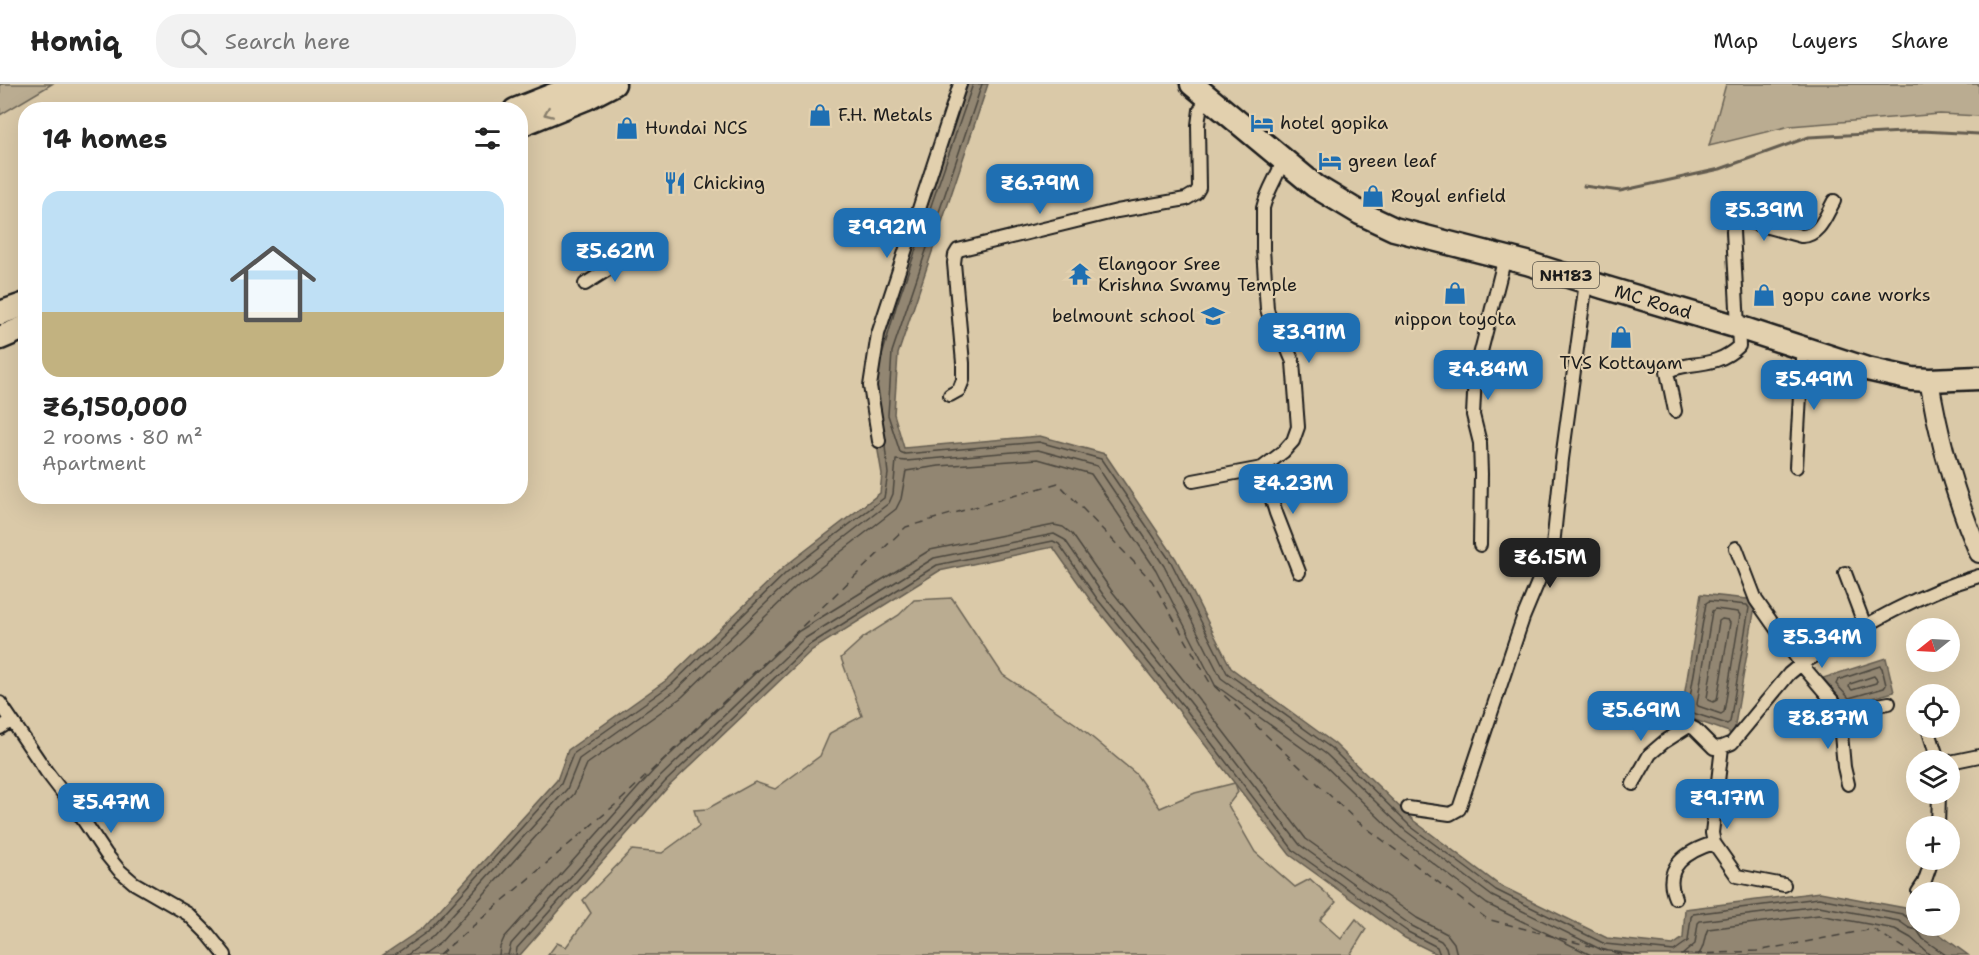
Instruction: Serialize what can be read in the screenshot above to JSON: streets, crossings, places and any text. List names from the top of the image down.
{
  "streets": {
    "highway": ["NH183", "MC Road"]
  },
  "places": {
    "shop": [
      "F.H. Metals",
      "Hundai NCS",
      "Royal enfield",
      "nippon toyota",
      "gopu cane works",
      "TVS Kottayam"
    ],
    "hotel": ["hotel gopika", "green leaf"],
    "restaurant": ["Chicking"],
    "temple": ["Elangoor Sree Krishna Swamy Temple"],
    "school or university": ["belmount school"]
  },
  "north": "left",
  "page": {
    "header": "Homiq",
    "search": "Search here",
    "nav": ["Map", "Layers", "Share"],
    "heading": "14 homes",
    "price": [
      "₹6.79M",
      "₹5.39M",
      "₹9.92M",
      "₹5.62M",
      "₹3.91M",
      "₹4.84M",
      "₹5.49M",
      "₹4.23M",
      "₹6.15M",
      "₹5.34M",
      "₹5.69M",
      "₹8.87M",
      "₹9.17M",
      "₹5.47M"
    ],
    "list": [
      {
        "name": "₹6,150,000",
        "note": "2 rooms · 80 m² · Apartment"
      }
    ],
    "map_buttons": ["+", "−"]
  }
}
